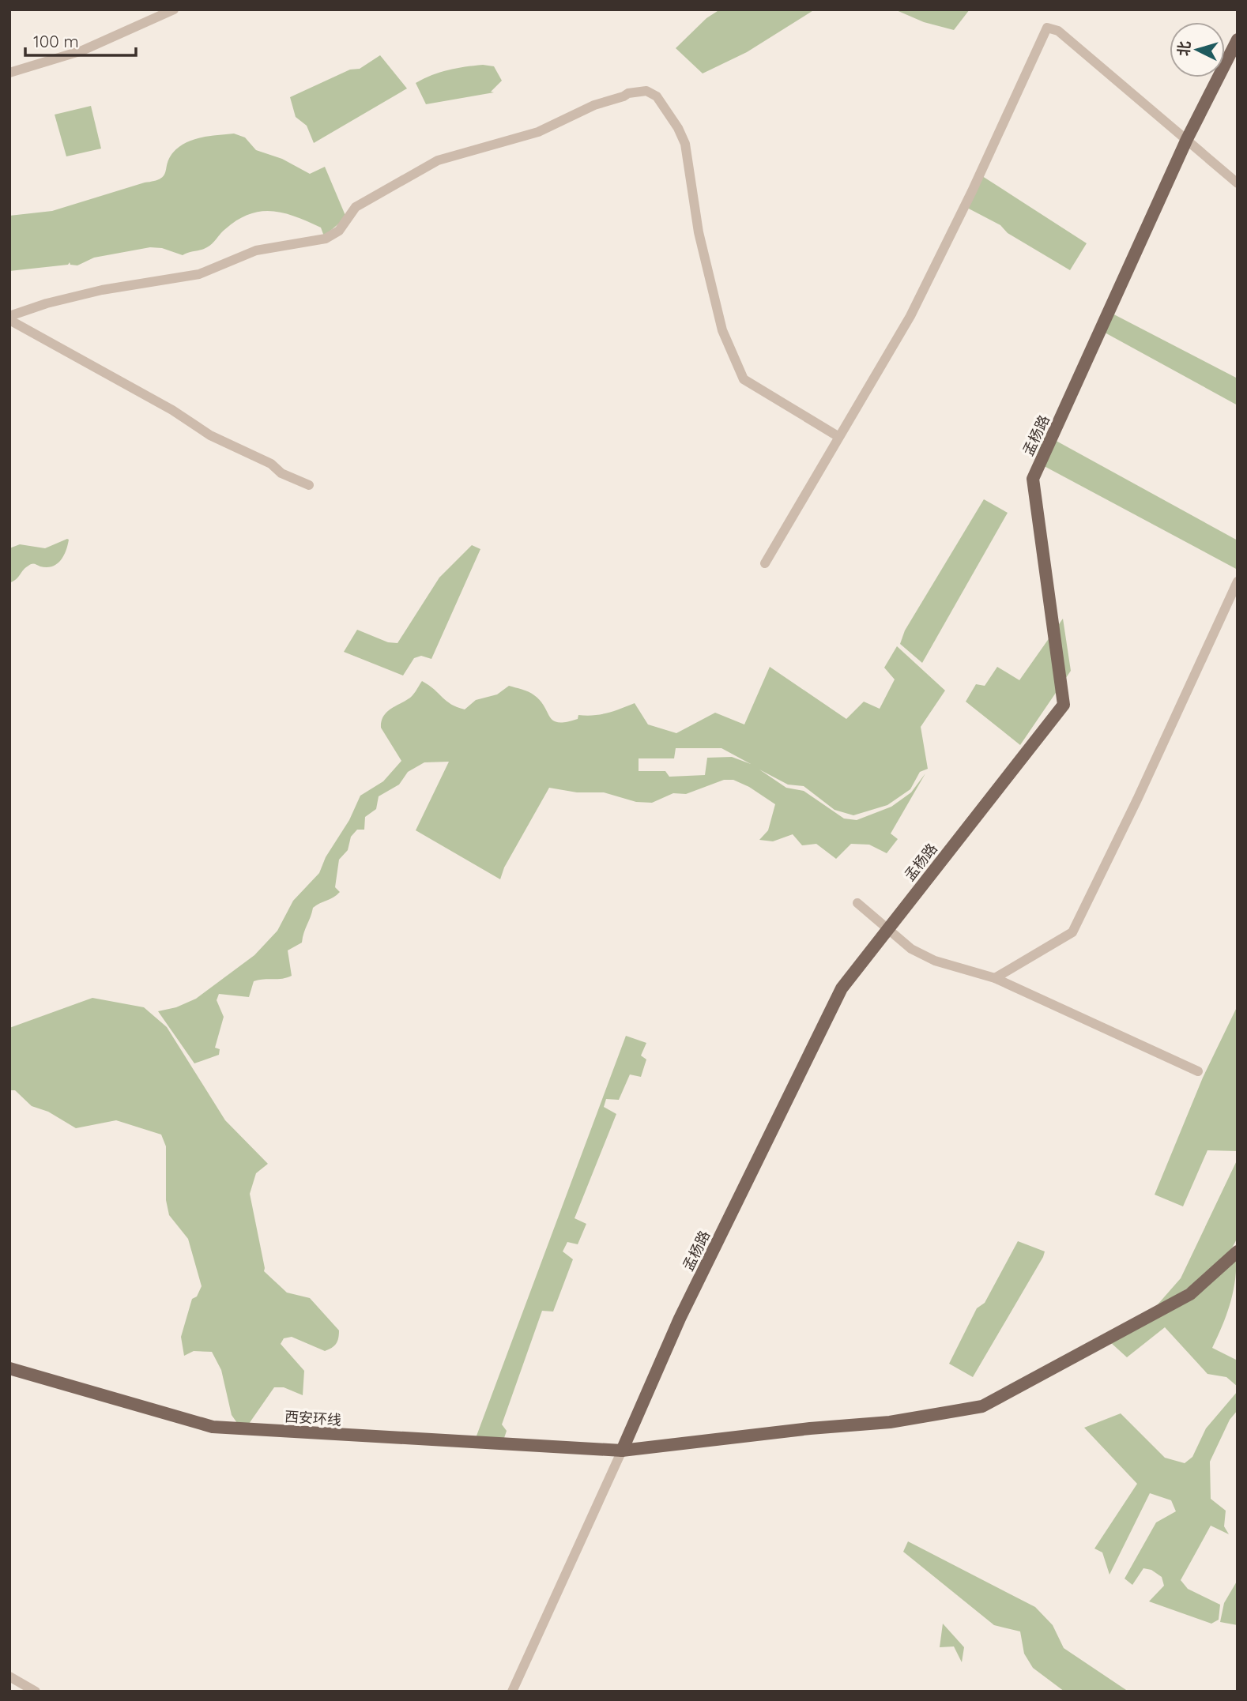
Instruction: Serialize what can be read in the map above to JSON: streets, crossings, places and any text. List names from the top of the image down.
{
  "streets": {
    "main road": ["孟杨路", "西安环线"]
  },
  "crossings": [
    ["孟杨路", "西安环线"]
  ],
  "scale_bar": "100 m",
  "north": "left"
}
